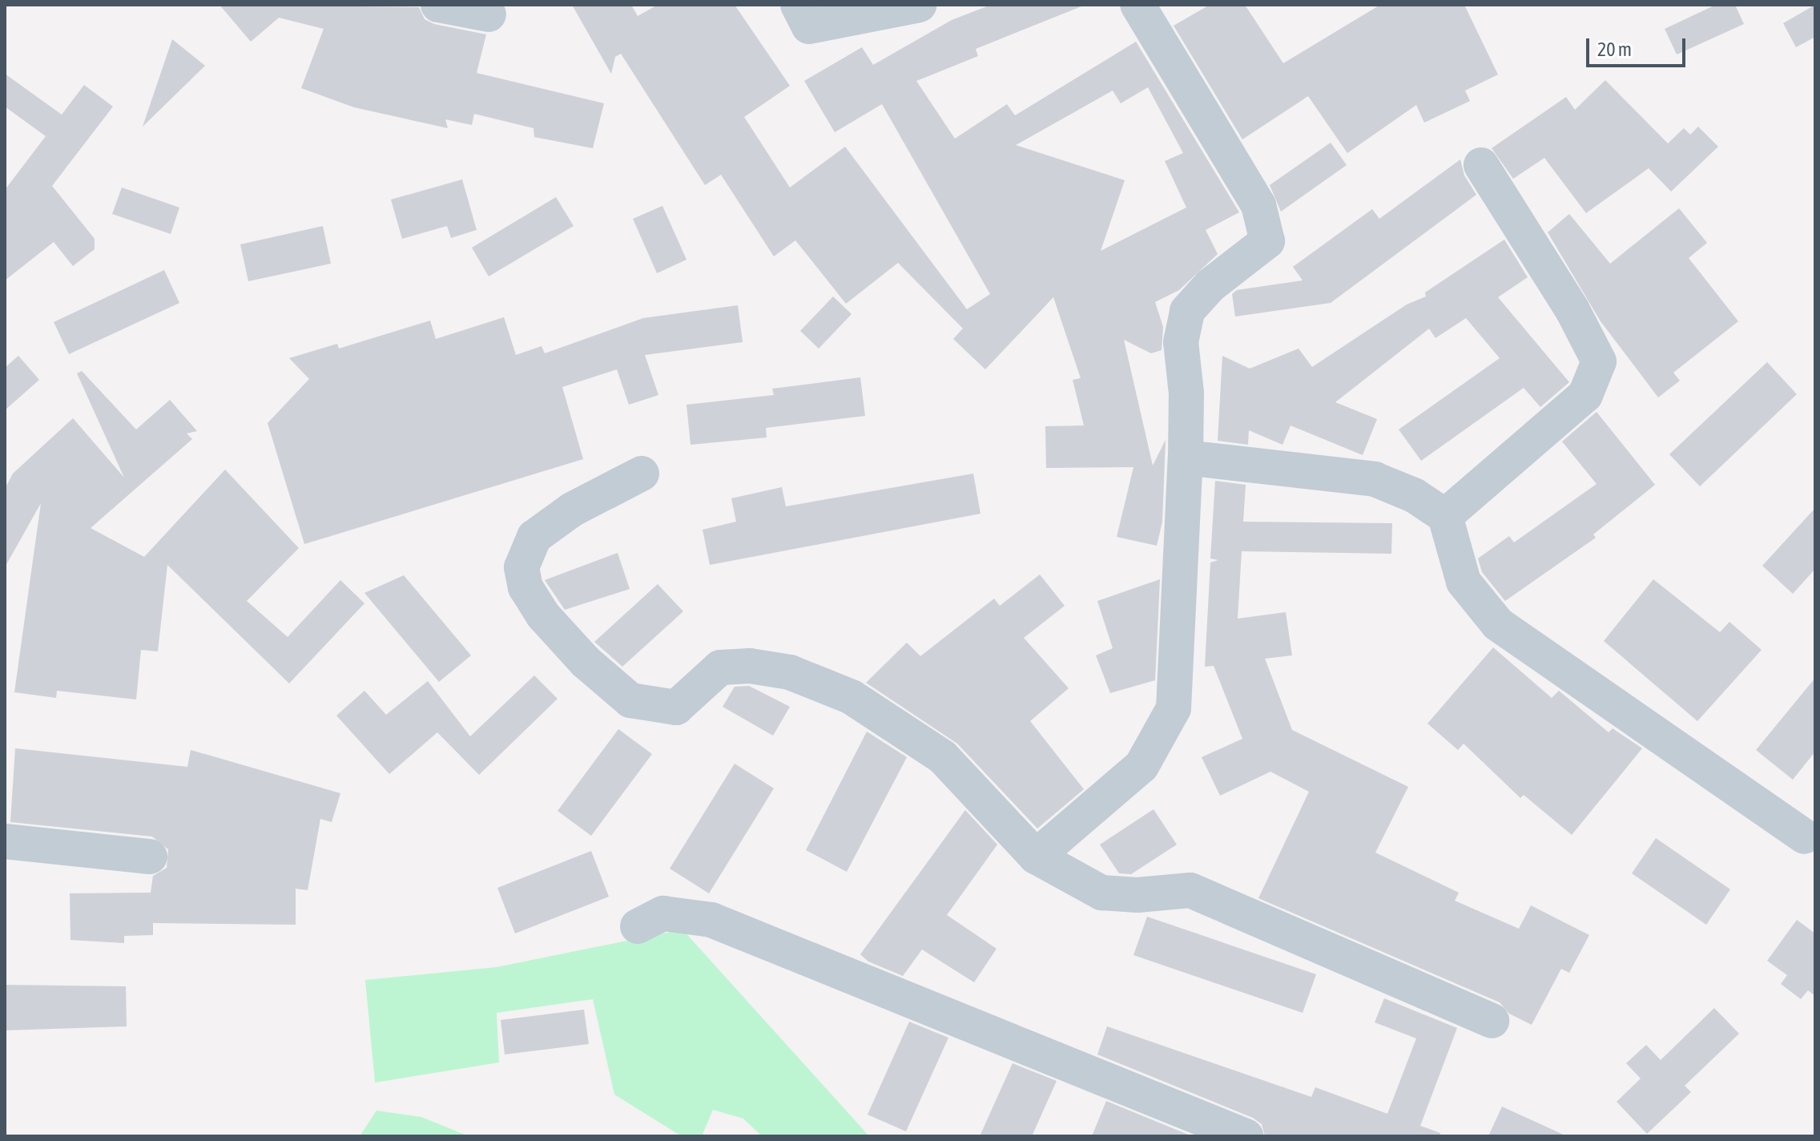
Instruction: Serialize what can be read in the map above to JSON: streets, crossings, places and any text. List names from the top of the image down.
{
  "scale_bar": "20 m"
}
